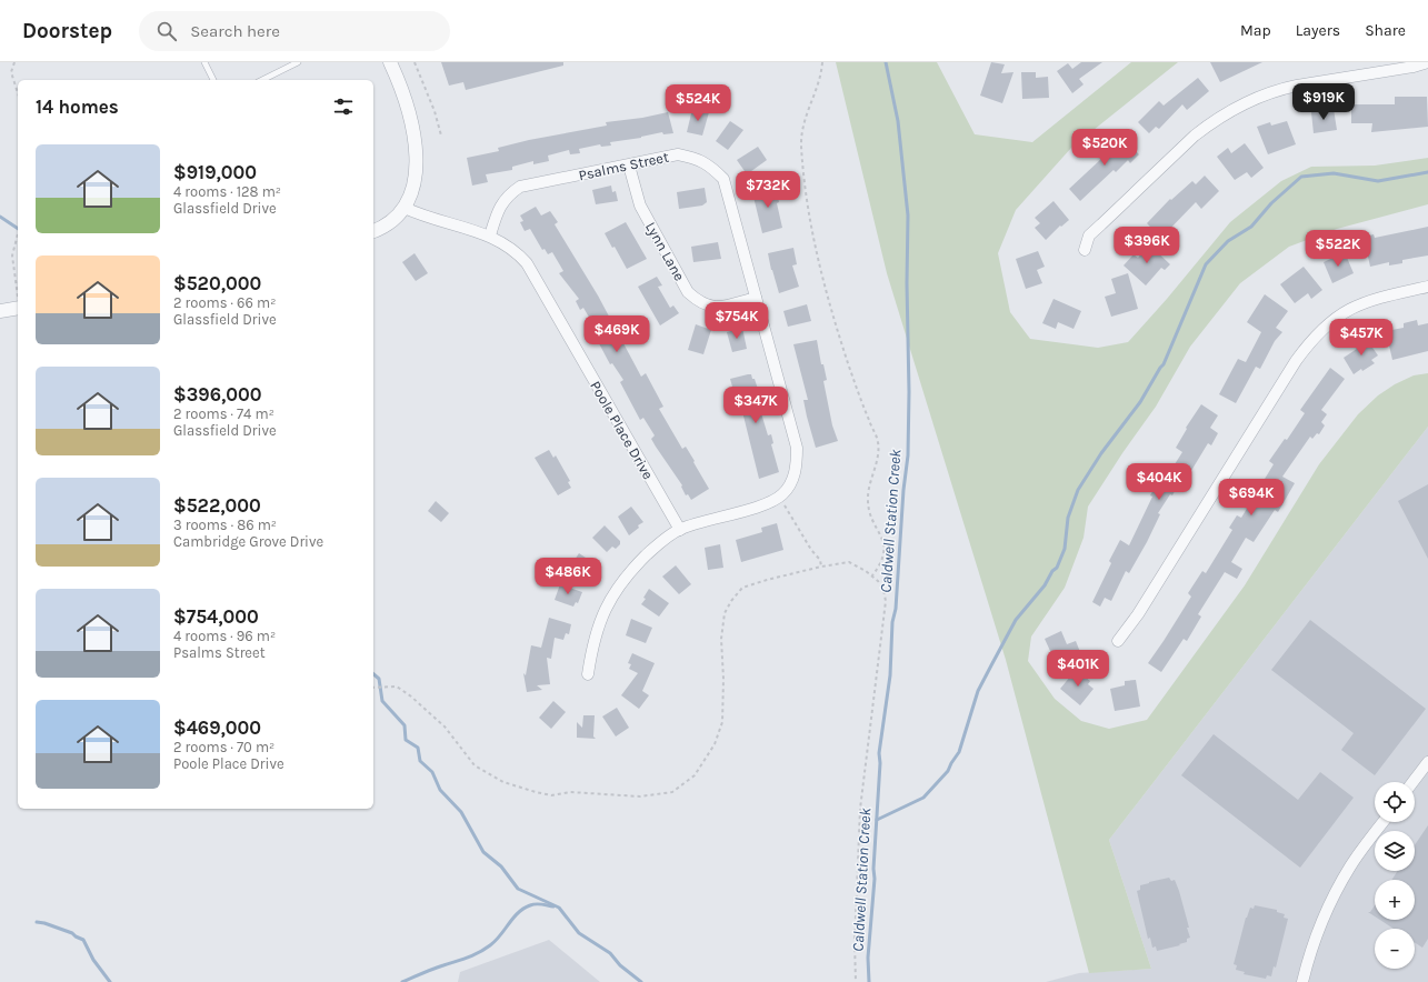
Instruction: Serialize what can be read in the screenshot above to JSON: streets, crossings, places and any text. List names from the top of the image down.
{
  "streets": {
    "street": ["Psalms Street", "Lynn Lane", "Poole Place Drive"]
  },
  "crossings": [
    ["Psalms Street", "Lynn Lane"],
    ["Psalms Street", "Poole Place Drive"]
  ],
  "water": ["Caldwell Station Creek"],
  "page": {
    "header": "Doorstep",
    "search": "Search here",
    "nav": ["Map", "Layers", "Share"],
    "heading": "14 homes",
    "price": [
      "$919K",
      "$524K",
      "$520K",
      "$732K",
      "$396K",
      "$522K",
      "$754K",
      "$469K",
      "$457K",
      "$347K",
      "$404K",
      "$694K",
      "$486K",
      "$401K"
    ],
    "list": [
      {
        "name": "$919,000",
        "note": "4 rooms · 128 m² · Glassfield Drive"
      },
      {
        "name": "$520,000",
        "note": "2 rooms · 66 m² · Glassfield Drive"
      },
      {
        "name": "$396,000",
        "note": "2 rooms · 74 m² · Glassfield Drive"
      },
      {
        "name": "$522,000",
        "note": "3 rooms · 86 m² · Cambridge Grove Drive"
      },
      {
        "name": "$754,000",
        "note": "4 rooms · 96 m² · Psalms Street"
      },
      {
        "name": "$469,000",
        "note": "2 rooms · 70 m² · Poole Place Drive"
      }
    ],
    "map_buttons": ["+", "−"]
  }
}
